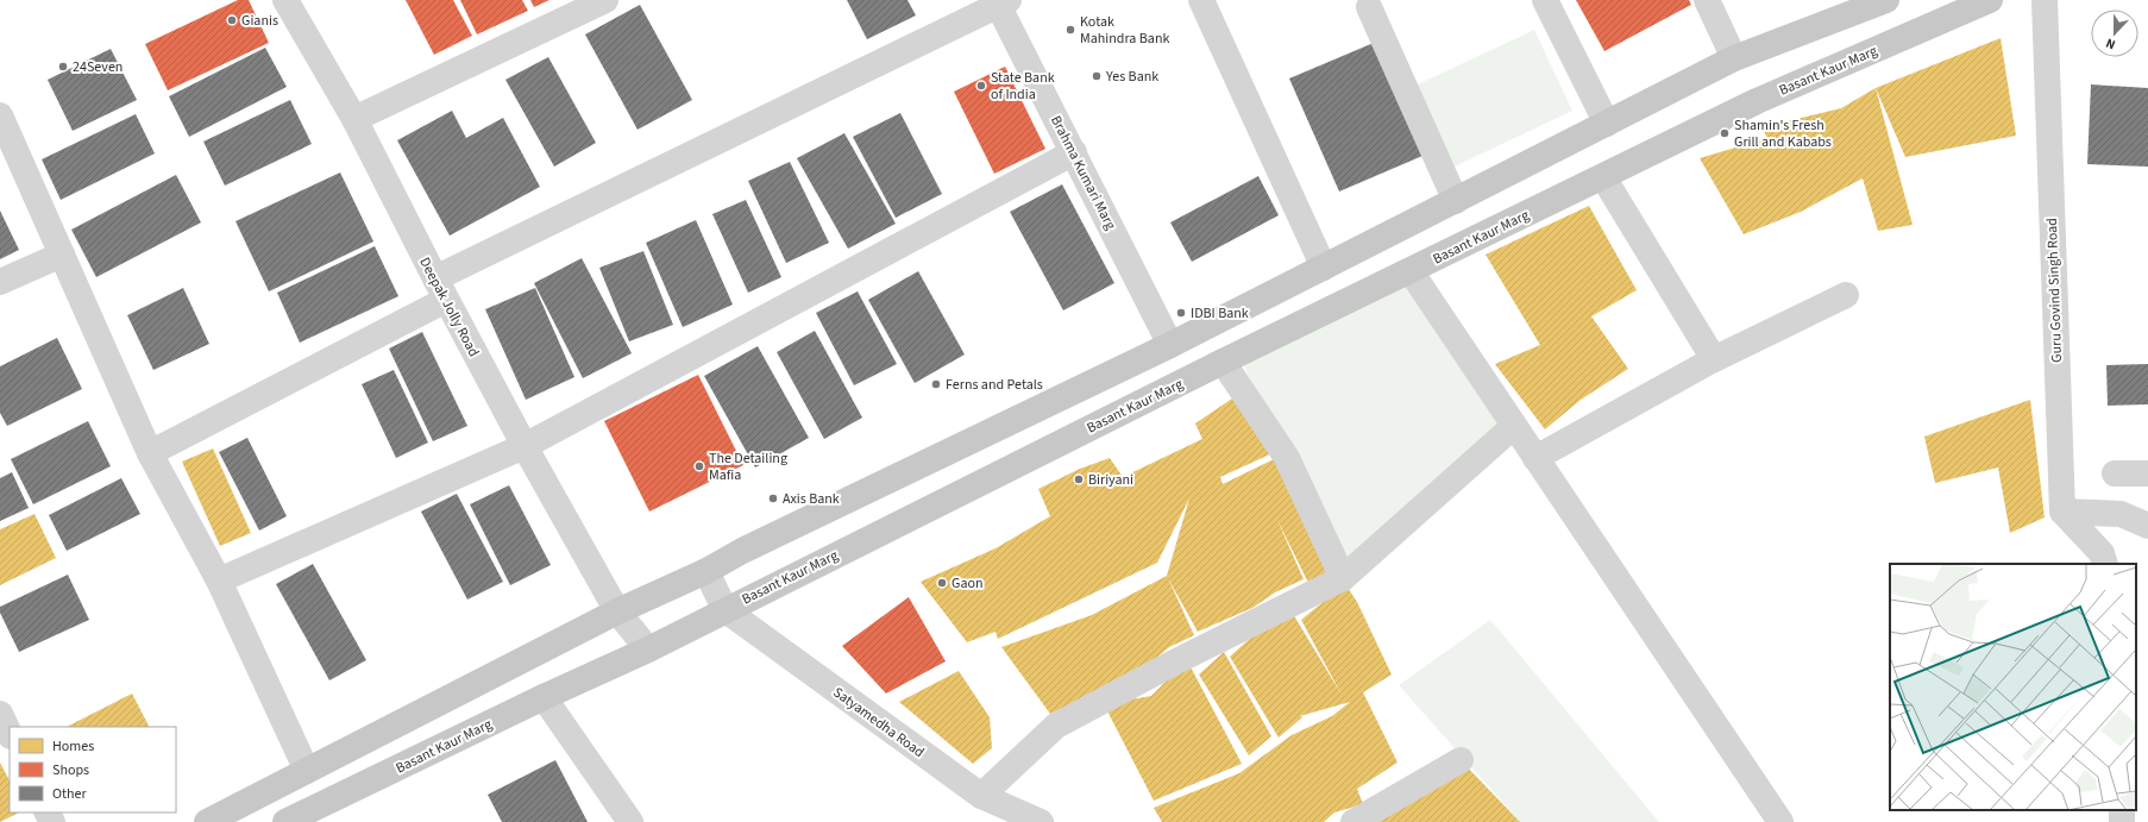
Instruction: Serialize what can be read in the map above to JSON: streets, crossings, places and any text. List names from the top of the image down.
{
  "streets": {
    "main road": ["Basant Kaur Marg"],
    "street": [
      "Brahma Kumari Marg",
      "Guru Govind Singh Road",
      "Deepak Jolly Road",
      "Satyamedha Road"
    ]
  },
  "crossings": [
    ["Basant Kaur Marg", "Deepak Jolly Road"],
    ["Basant Kaur Marg", "Satyamedha Road"]
  ],
  "places": [
    "Gianis",
    "Kotak Mahindra Bank",
    "24Seven",
    "Yes Bank",
    "State Bank of India",
    "Shamin's Fresh Grill and Kababs",
    "IDBI Bank",
    "Ferns and Petals",
    "The Detailing Mafia",
    "Biriyani",
    "Axis Bank",
    "Gaon"
  ],
  "legend": ["Homes", "Shops", "Other"],
  "north": "bottom"
}
